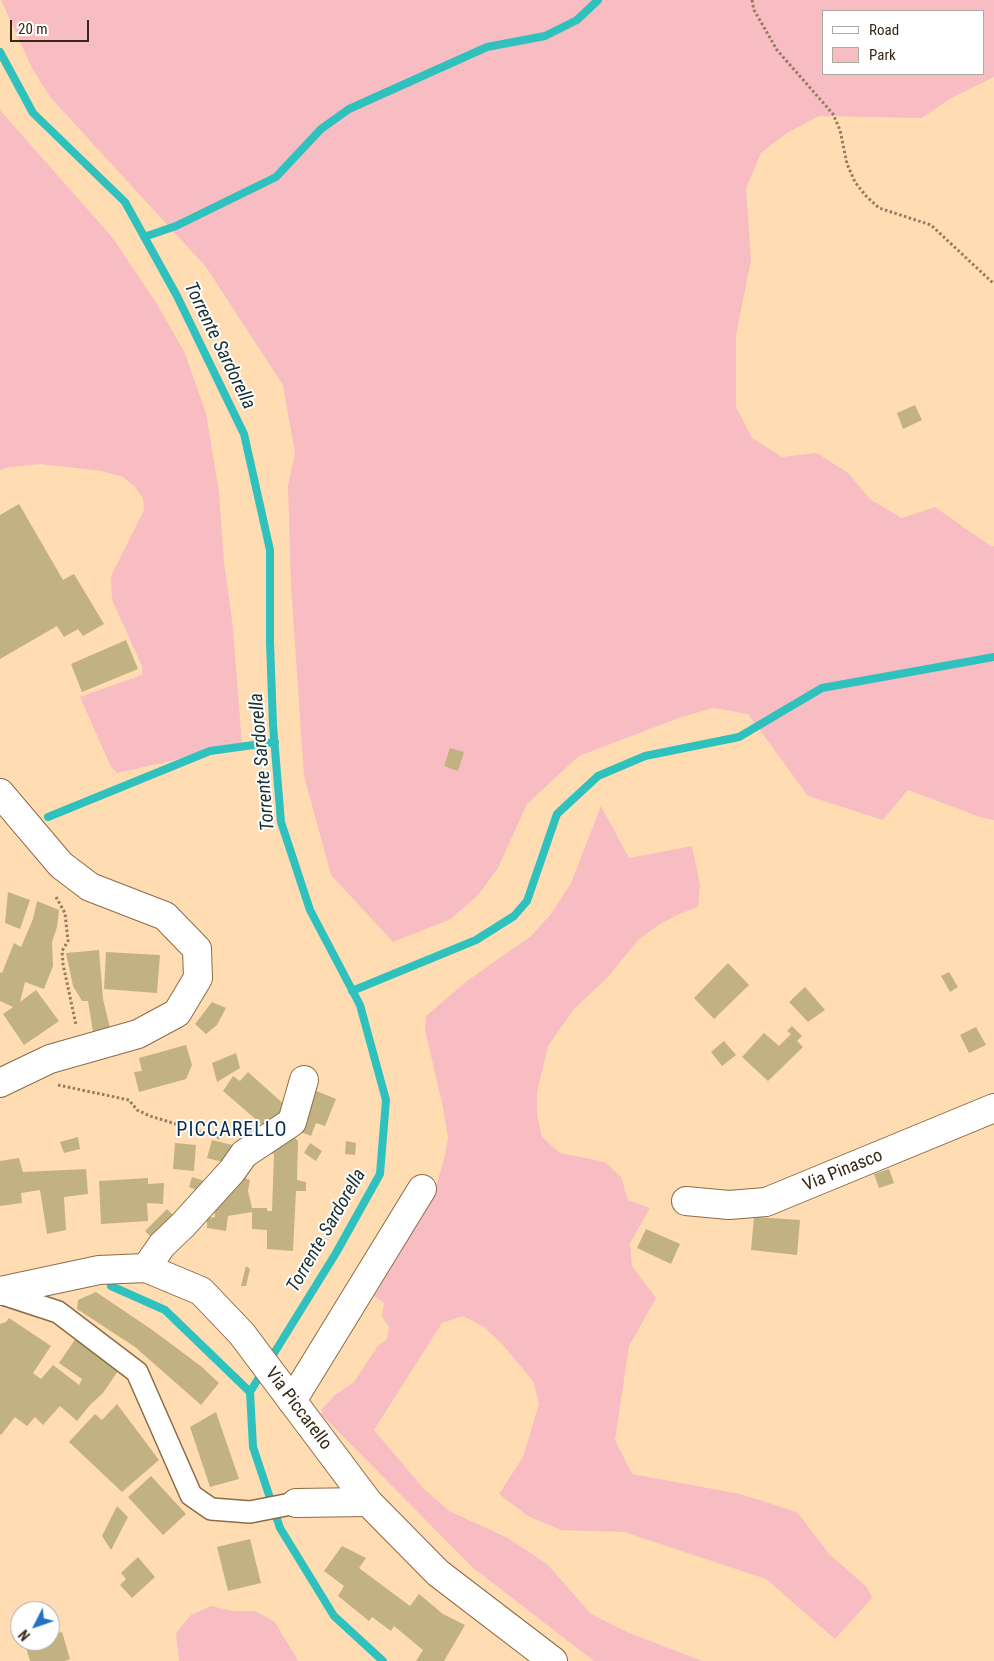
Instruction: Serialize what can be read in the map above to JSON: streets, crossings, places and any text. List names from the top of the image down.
{
  "streets": {
    "main road": ["Via Pinasco", "Via Piccarello"]
  },
  "districts": ["PICCARELLO"],
  "water": ["Torrente Sardorella"],
  "legend": ["Road", "Park"],
  "scale_bar": "20 m",
  "north": "bottom left"
}
